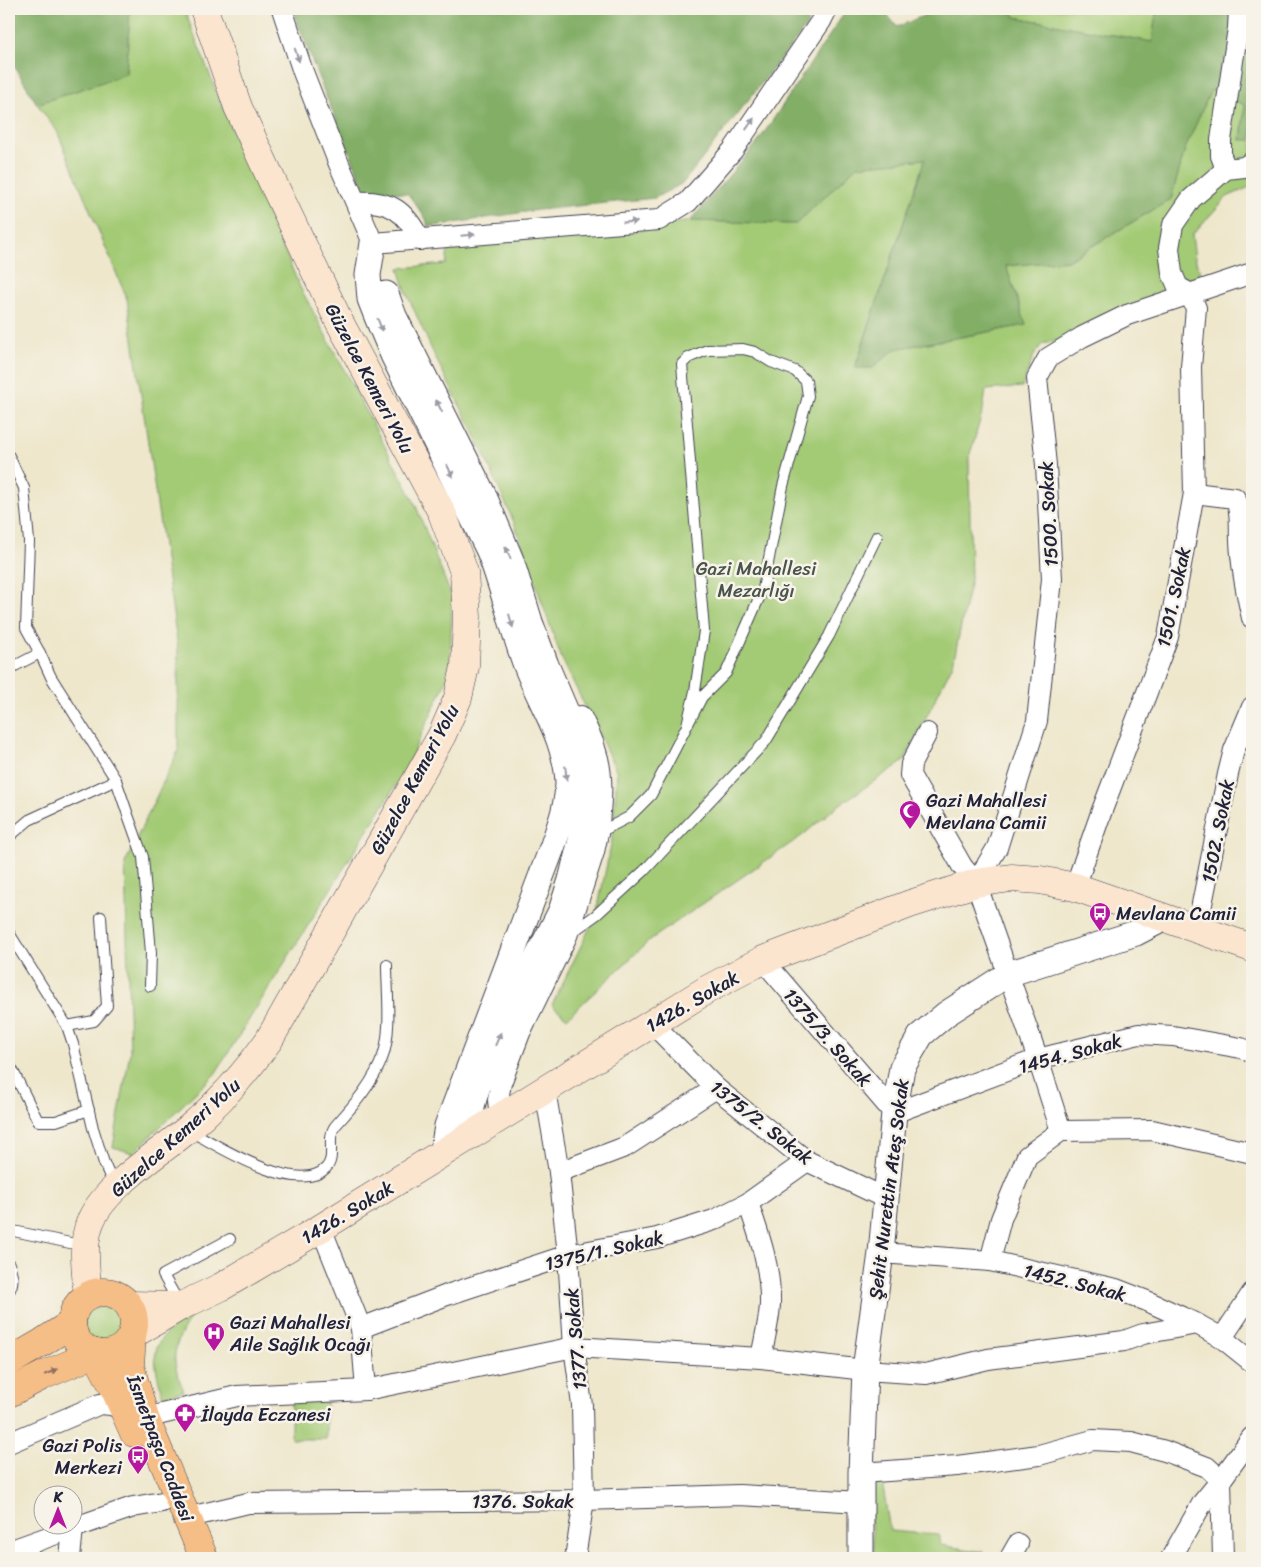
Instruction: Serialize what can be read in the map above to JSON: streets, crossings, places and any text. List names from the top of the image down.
{
  "streets": {
    "main road": ["Güzelce Kemeri Yolu", "1426. Sokak", "İsmetpaşa Caddesi"],
    "street": [
      "1500. Sokak",
      "1501. Sokak",
      "1502. Sokak",
      "1375/3. Sokak",
      "1454. Sokak",
      "1375/2. Sokak",
      "Şehit Nurettin Ateş Sokak",
      "1375/1. Sokak",
      "1452. Sokak",
      "1377. Sokak",
      "1376. Sokak"
    ]
  },
  "crossings": [
    ["Güzelce Kemeri Yolu", "1426. Sokak"],
    ["Güzelce Kemeri Yolu", "İsmetpaşa Caddesi"],
    ["1500. Sokak", "1501. Sokak"],
    ["1500. Sokak", "1426. Sokak"],
    ["1501. Sokak", "1426. Sokak"],
    ["1502. Sokak", "1426. Sokak"],
    ["1426. Sokak", "1375/3. Sokak"],
    ["1426. Sokak", "1375/2. Sokak"],
    ["1426. Sokak", "Şehit Nurettin Ateş Sokak"],
    ["1426. Sokak", "1377. Sokak"],
    ["1426. Sokak", "İsmetpaşa Caddesi"],
    ["1375/3. Sokak", "1454. Sokak"],
    ["1375/3. Sokak", "Şehit Nurettin Ateş Sokak"],
    ["1454. Sokak", "Şehit Nurettin Ateş Sokak"],
    ["1375/2. Sokak", "Şehit Nurettin Ateş Sokak"],
    ["1375/2. Sokak", "1375/1. Sokak"],
    ["Şehit Nurettin Ateş Sokak", "1452. Sokak"],
    ["Şehit Nurettin Ateş Sokak", "1376. Sokak"],
    ["1375/1. Sokak", "1377. Sokak"],
    ["1377. Sokak", "1376. Sokak"],
    ["İsmetpaşa Caddesi", "1376. Sokak"]
  ],
  "parks": ["Gazi Mahallesi Mezarlığı"],
  "places": {
    "mosque": ["Gazi Mahallesi Mevlana Camii"],
    "bus stop": ["Mevlana Camii", "Gazi Polis Merkezi"],
    "hospital": ["Gazi Mahallesi Aile Sağlık Ocağı"],
    "pharmacy": ["İlayda Eczanesi"]
  },
  "north": "top"
}
